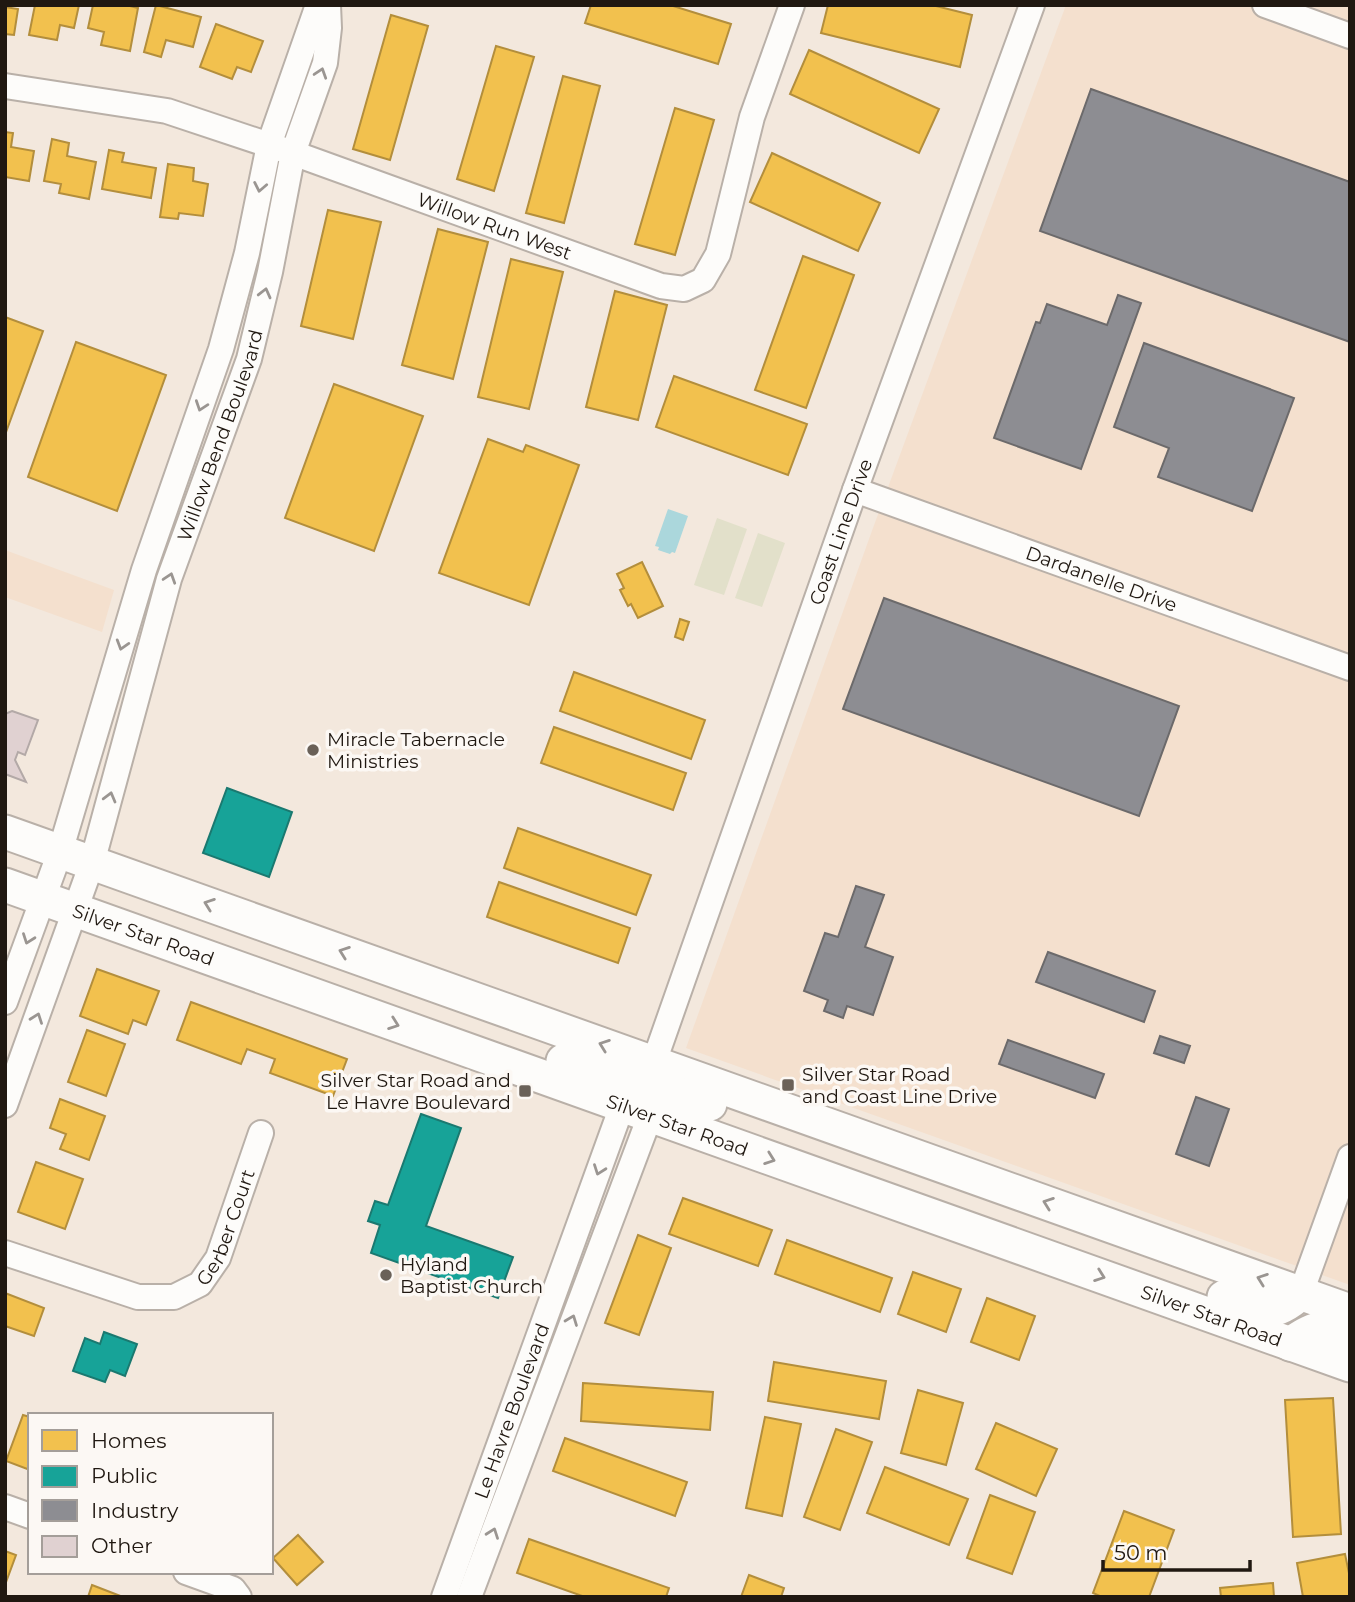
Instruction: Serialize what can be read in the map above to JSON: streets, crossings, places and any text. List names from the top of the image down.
{
  "streets": {
    "main road": ["Silver Star Road"],
    "street": [
      "Willow Run West",
      "Willow Bend Boulevard",
      "Coast Line Drive",
      "Dardanelle Drive",
      "Gerber Court",
      "Le Havre Boulevard"
    ]
  },
  "crossings": [
    ["Willow Run West", "Willow Bend Boulevard"],
    ["Willow Bend Boulevard", "Silver Star Road"],
    ["Coast Line Drive", "Dardanelle Drive"],
    ["Silver Star Road", "Le Havre Boulevard"]
  ],
  "places": {
    "other": ["Miracle Tabernacle Ministries", "Hyland Baptist Church"],
    "transit": ["Silver Star Road and Coast Line Drive", "Silver Star Road and Le Havre Boulevard"]
  },
  "legend": [
    "Homes",
    "Public",
    "Industry",
    "Other"
  ],
  "scale_bar": "50 m"
}
